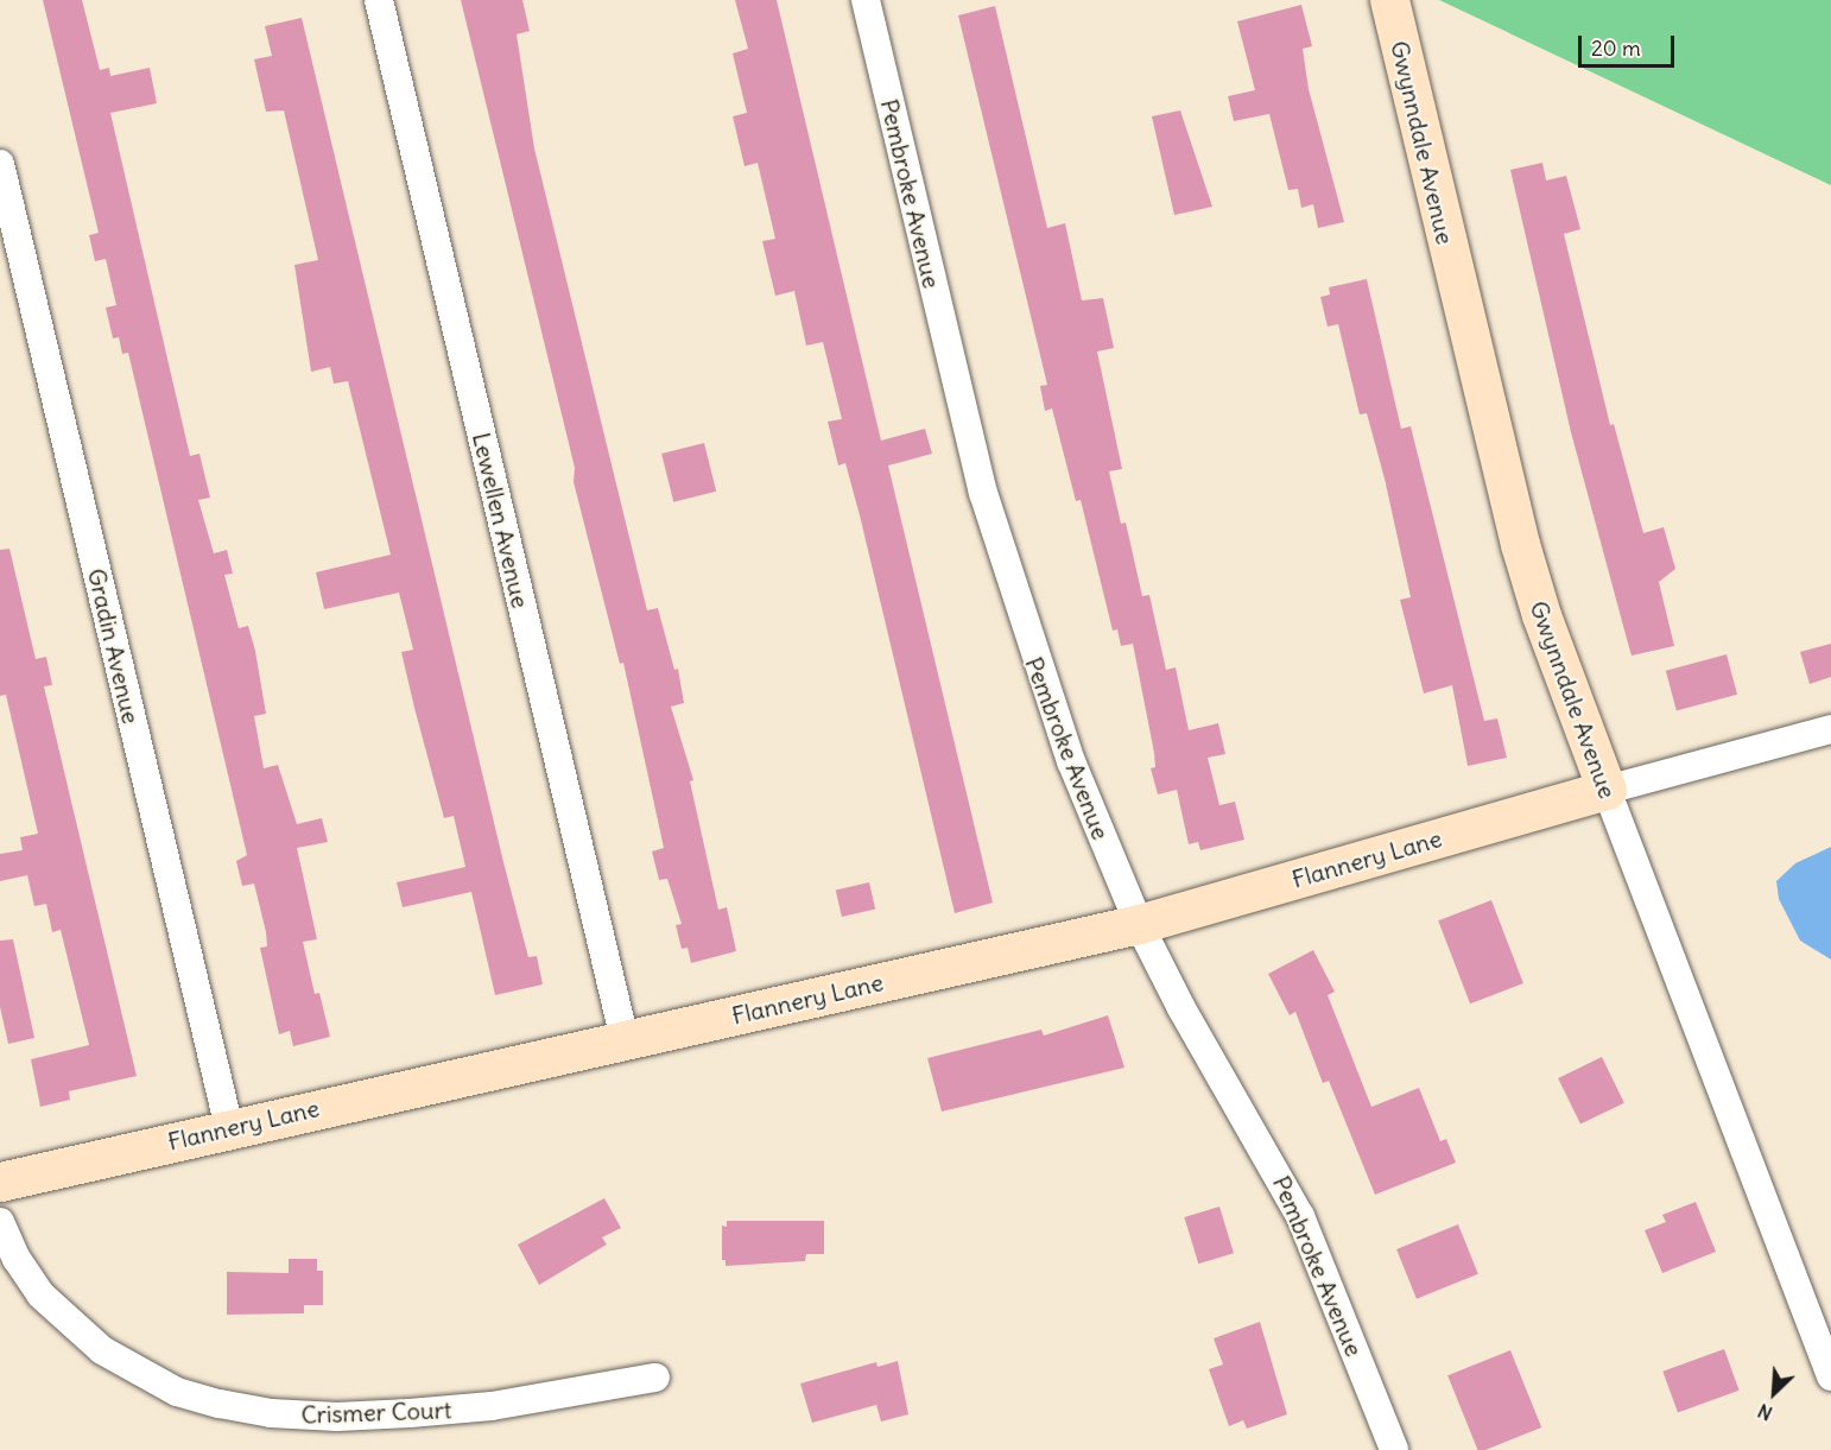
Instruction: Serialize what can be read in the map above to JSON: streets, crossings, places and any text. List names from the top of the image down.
{
  "streets": {
    "street": [
      "Gwynndale Avenue",
      "Pembroke Avenue",
      "Lewellen Avenue",
      "Gradin Avenue",
      "Flannery Lane",
      "Crismer Court"
    ]
  },
  "crossings": [
    ["Gwynndale Avenue", "Flannery Lane"],
    ["Pembroke Avenue", "Flannery Lane"],
    ["Lewellen Avenue", "Flannery Lane"],
    ["Gradin Avenue", "Flannery Lane"]
  ],
  "scale_bar": "20 m",
  "north": "bottom left"
}
